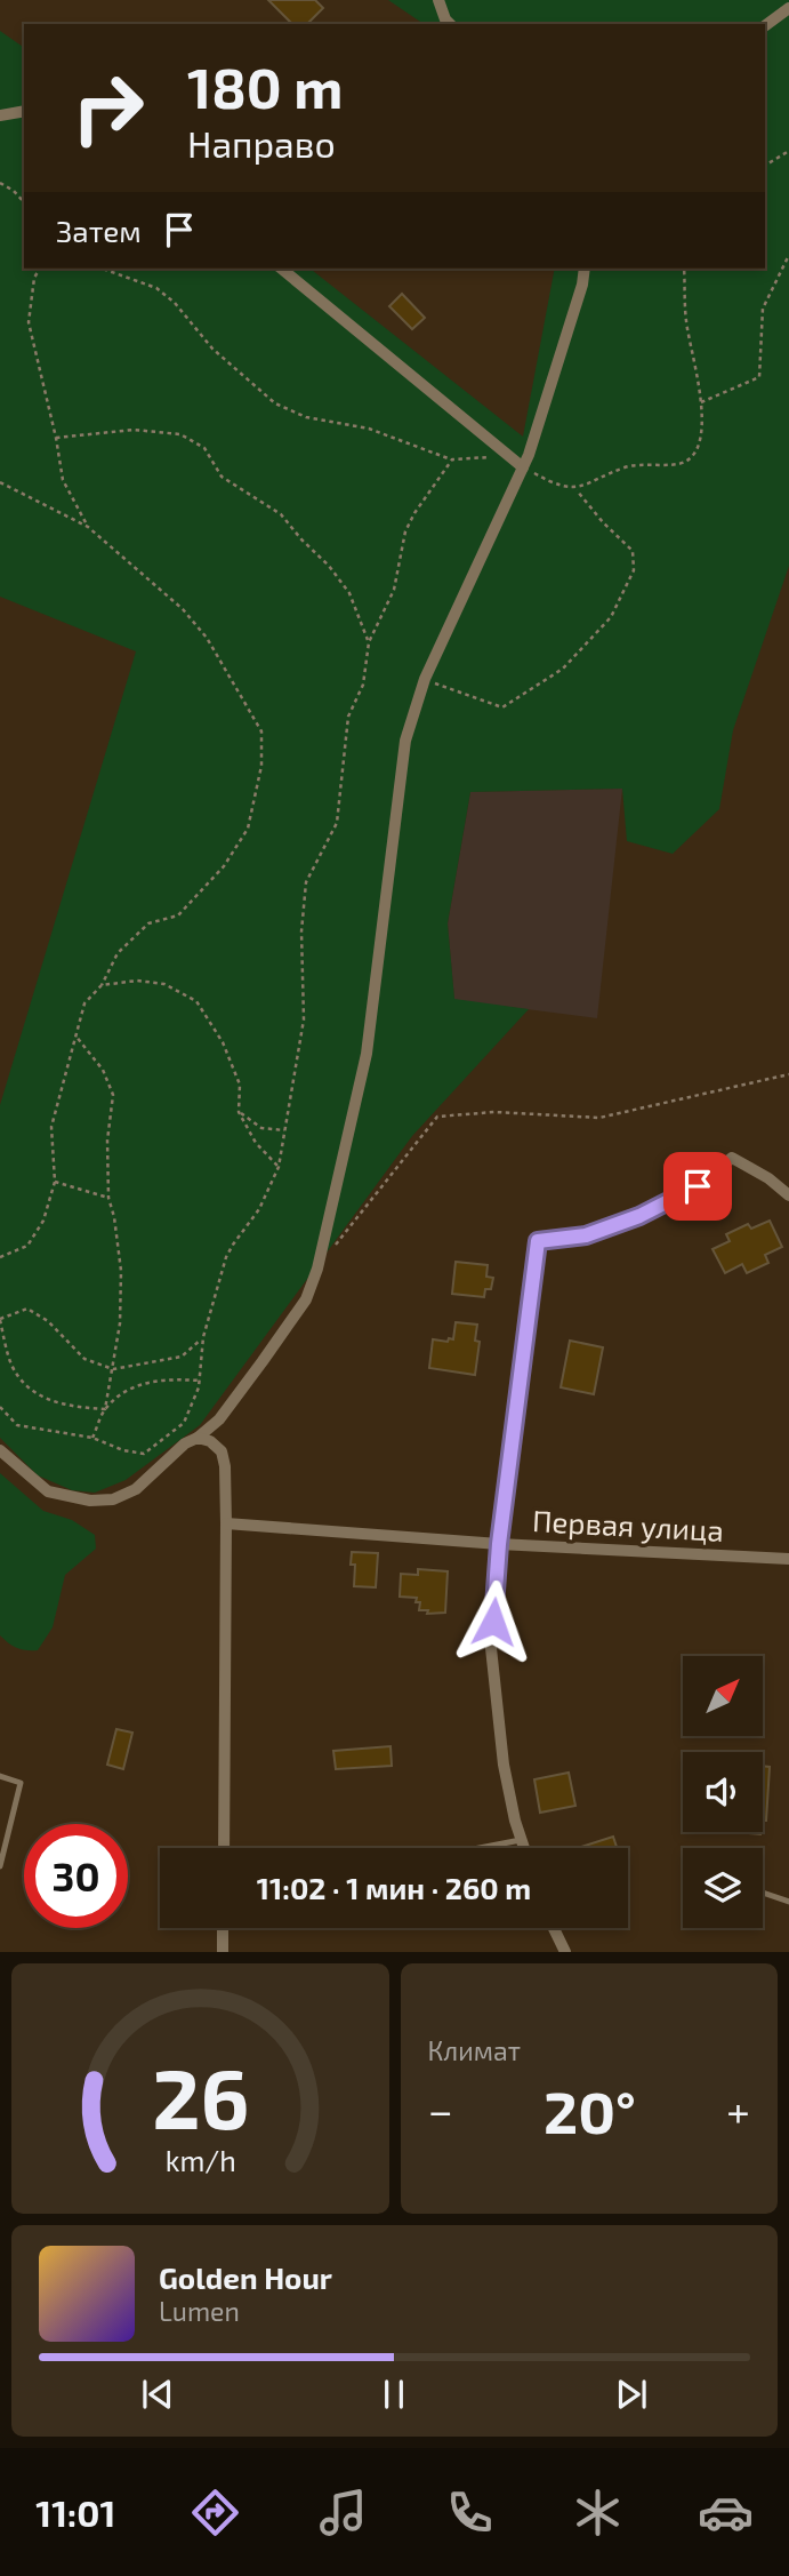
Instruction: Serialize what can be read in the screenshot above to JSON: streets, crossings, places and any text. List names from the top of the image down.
{
  "streets": {
    "street": ["Первая улица"]
  },
  "north": "top right",
  "page": {
    "turn": ["180 m", "Направо"],
    "then": "Затем",
    "limit": "30",
    "trip": "11:02 · 1 мин · 260 m",
    "tile": "Климат",
    "heat": ["−", "20°", "+"],
    "song": ["Golden Hour", "Lumen"],
    "tabs": "11:01",
    "gauge": ["26", "km/h"]
  }
}
